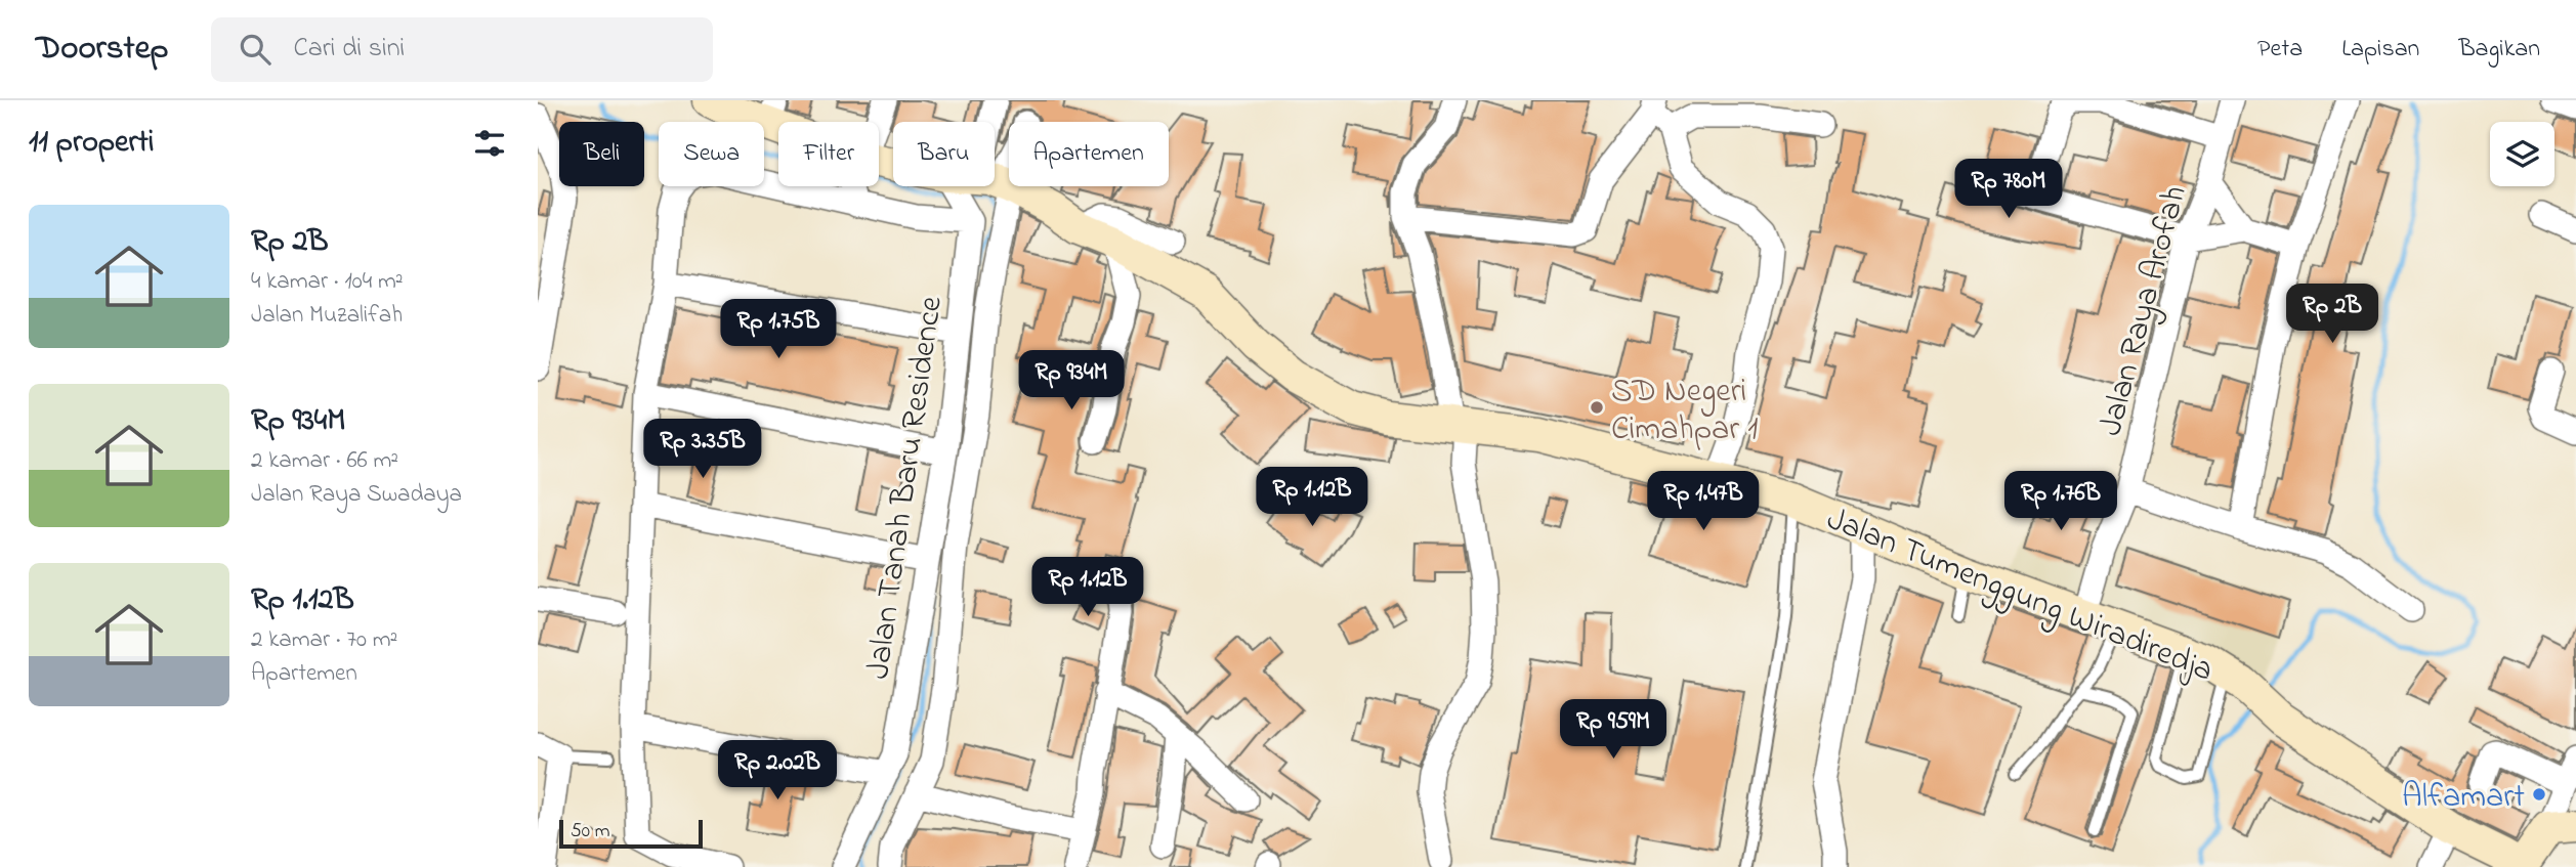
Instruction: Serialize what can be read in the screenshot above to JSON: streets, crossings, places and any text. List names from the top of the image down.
{
  "streets": {
    "street": ["Jalan Raya Arofah", "Jalan Tanah Baru Residence", "Jalan Tumenggung Wiradiredja"]
  },
  "crossings": [
    ["Jalan Raya Arofah", "Jalan Tumenggung Wiradiredja"],
    ["Jalan Tanah Baru Residence", "Jalan Tumenggung Wiradiredja"]
  ],
  "places": ["SD Negeri Cimahpar 1", "Alfamart"],
  "scale_bar": "50 m",
  "page": {
    "header": "Doorstep",
    "search": "Cari di sini",
    "nav": ["Peta", "Lapisan", "Bagikan"],
    "heading": "11 properti",
    "chip": [
      "Beli",
      "Sewa",
      "Filter",
      "Baru",
      "Apartemen"
    ],
    "price": [
      "Rp 780M",
      "Rp 2B",
      "Rp 1.75B",
      "Rp 934M",
      "Rp 3.35B",
      "Rp 1.12B",
      "Rp 1.47B",
      "Rp 1.76B",
      "Rp 1.12B",
      "Rp 959M",
      "Rp 2.02B"
    ],
    "list": [
      {
        "name": "Rp 2B",
        "note": "4 kamar · 104 m² · Jalan Muzalifah"
      },
      {
        "name": "Rp 934M",
        "note": "2 kamar · 66 m² · Jalan Raya Swadaya"
      },
      {
        "name": "Rp 1.12B",
        "note": "2 kamar · 70 m² · Apartemen"
      }
    ],
    "scale": "50 m"
  }
}
